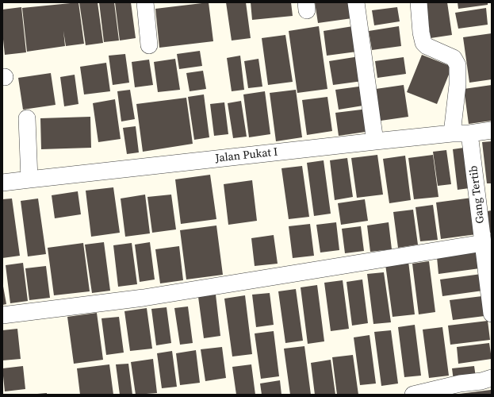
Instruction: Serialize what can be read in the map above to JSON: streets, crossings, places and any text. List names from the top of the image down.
{
  "streets": {
    "street": ["Jalan Pukat I", "Gang Tertib"]
  },
  "crossings": [
    ["Jalan Pukat I", "Gang Tertib"]
  ]
}
